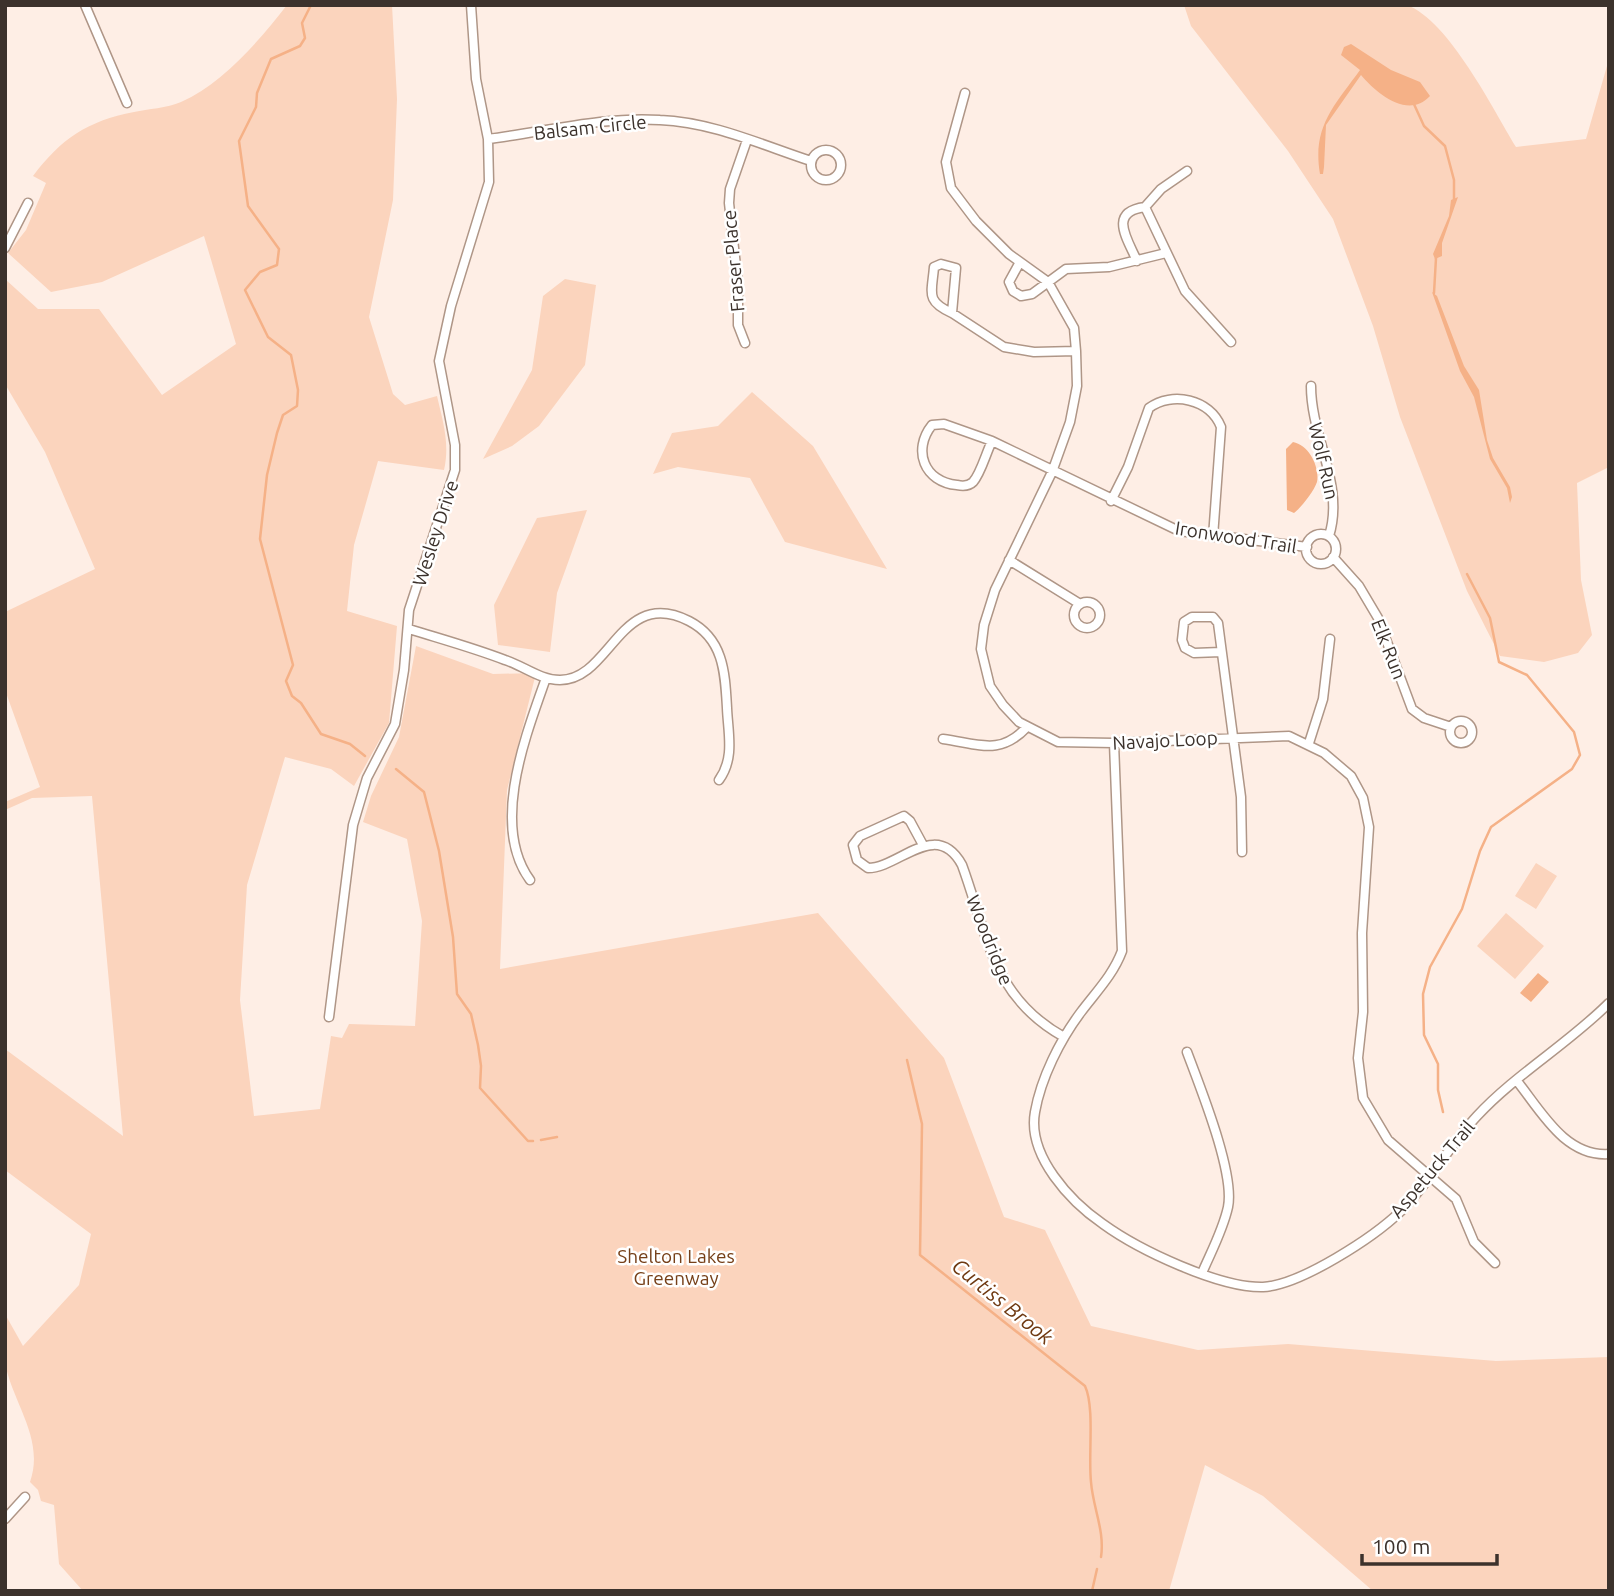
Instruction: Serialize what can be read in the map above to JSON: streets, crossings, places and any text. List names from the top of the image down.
{
  "streets": {
    "street": [
      "Balsam Circle",
      "Fraser Place",
      "Wolf Run",
      "Wesley Drive",
      "Ironwood Trail",
      "Elk Run",
      "Navajo Loop",
      "Woodridge",
      "Aspetuck Trail"
    ]
  },
  "crossings": [
    ["Balsam Circle", "Fraser Place"],
    ["Balsam Circle", "Wesley Drive"],
    ["Wolf Run", "Ironwood Trail"],
    ["Wolf Run", "Elk Run"],
    ["Ironwood Trail", "Elk Run"],
    ["Ironwood Trail", "Navajo Loop"],
    ["Navajo Loop", "Aspetuck Trail"],
    ["Woodridge", "Aspetuck Trail"]
  ],
  "water": ["Curtiss Brook"],
  "parks": ["Shelton Lakes Greenway"],
  "scale_bar": "100 m"
}
